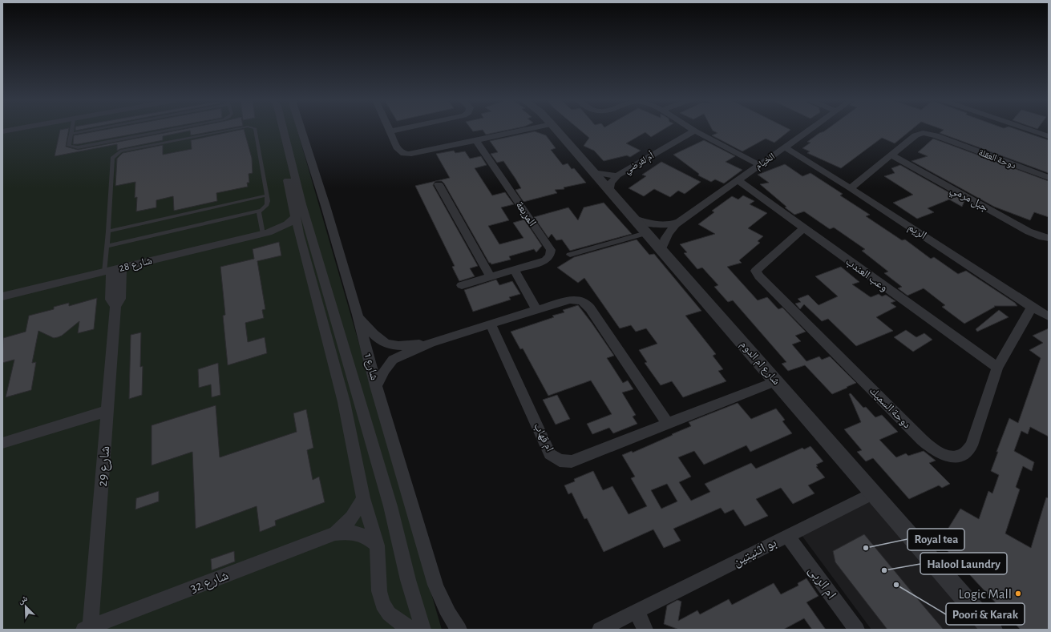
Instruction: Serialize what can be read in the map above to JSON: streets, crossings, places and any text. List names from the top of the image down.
{
  "streets": {
    "street": [
      "دوحة العقلة",
      "الخيام",
      "أم لقرضي",
      "جبل مرمي",
      "المربعة",
      "الريم",
      "شارع 28",
      "وعب العندب",
      "شارع ام الدوم",
      "شارع 1",
      "دوحة السميك",
      "ام قهاب",
      "شارع 29",
      "بو اثنيتين",
      "شارع 32",
      "ام الربى"
    ]
  },
  "crossings": [
    ["دوحة العقلة", "جبل مرمي"],
    ["دوحة العقلة", "الريم"],
    ["الخيام", "الريم"],
    ["الخيام", "وعب العندب"],
    ["الخيام", "شارع ام الدوم"],
    ["أم لقرضي", "شارع ام الدوم"],
    ["الريم", "دوحة السميك"],
    ["شارع 28", "شارع 1"],
    ["شارع 28", "شارع 29"],
    ["وعب العندب", "دوحة السميك"],
    ["شارع ام الدوم", "ام قهاب"],
    ["شارع ام الدوم", "بو اثنيتين"],
    ["شارع 1", "شارع 32"],
    ["شارع 29", "شارع 32"],
    ["بو اثنيتين", "ام الربى"]
  ],
  "places": [
    "Royal tea",
    "Halool Laundry",
    "Poori & Karak",
    "Logic Mall"
  ],
  "north": "top left"
}
